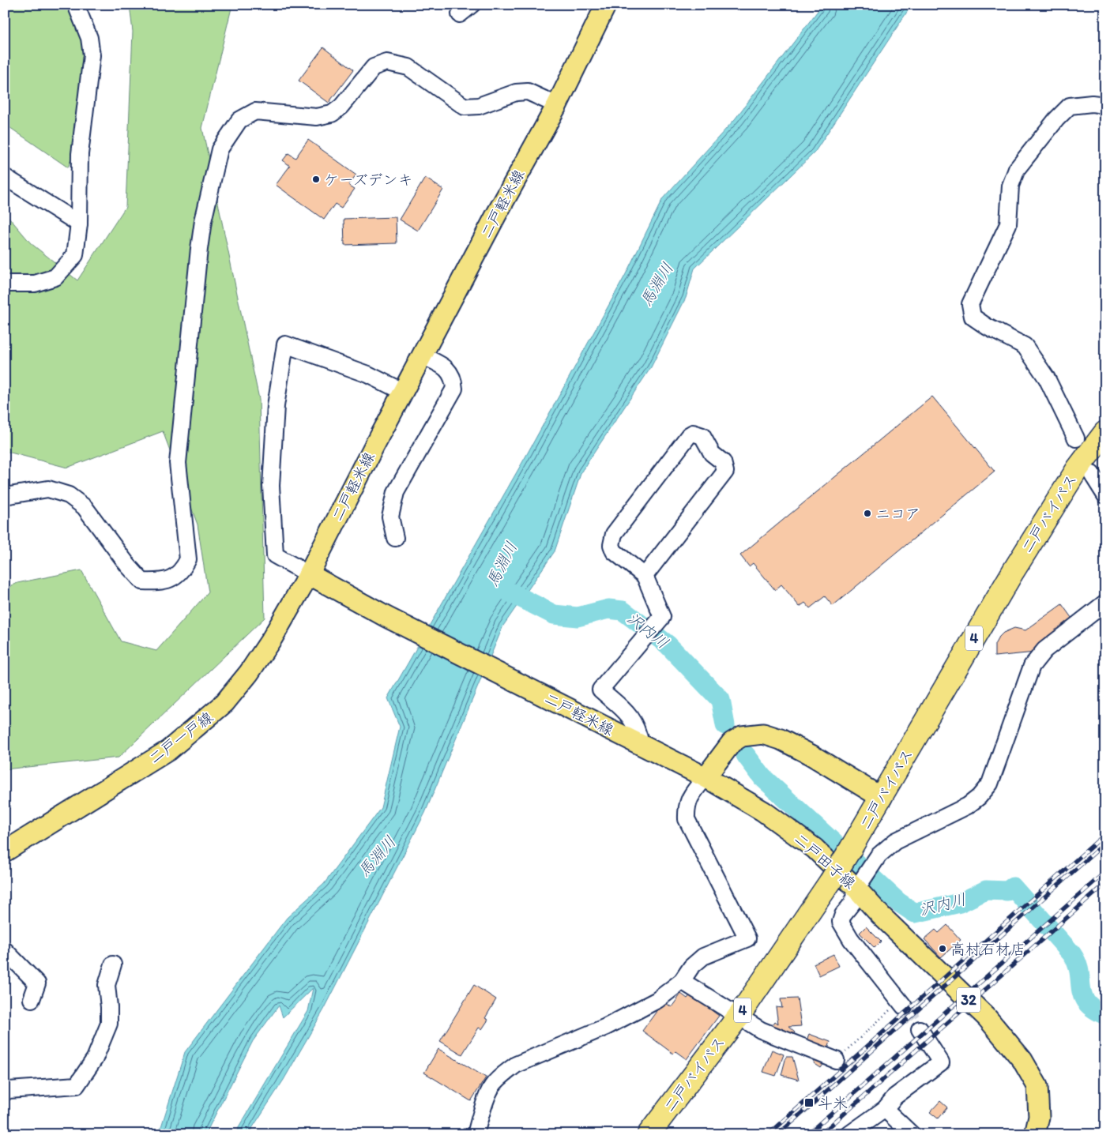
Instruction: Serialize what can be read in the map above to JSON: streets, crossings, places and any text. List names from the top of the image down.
{
  "streets": {
    "highway": ["二戸バイパス", "4"],
    "main road": [
      "二戸軽米線",
      "二戸一戸線",
      "二戸田子線",
      "32"
    ]
  },
  "crossings": [
    ["二戸軽米線", "二戸一戸線"],
    ["二戸軽米線", "二戸田子線"]
  ],
  "water": ["馬淵川", "沢内川"],
  "places": {
    "other": ["ケーズデンキ", "ニコア", "高村石材店"],
    "transit": ["斗米"]
  }
}
